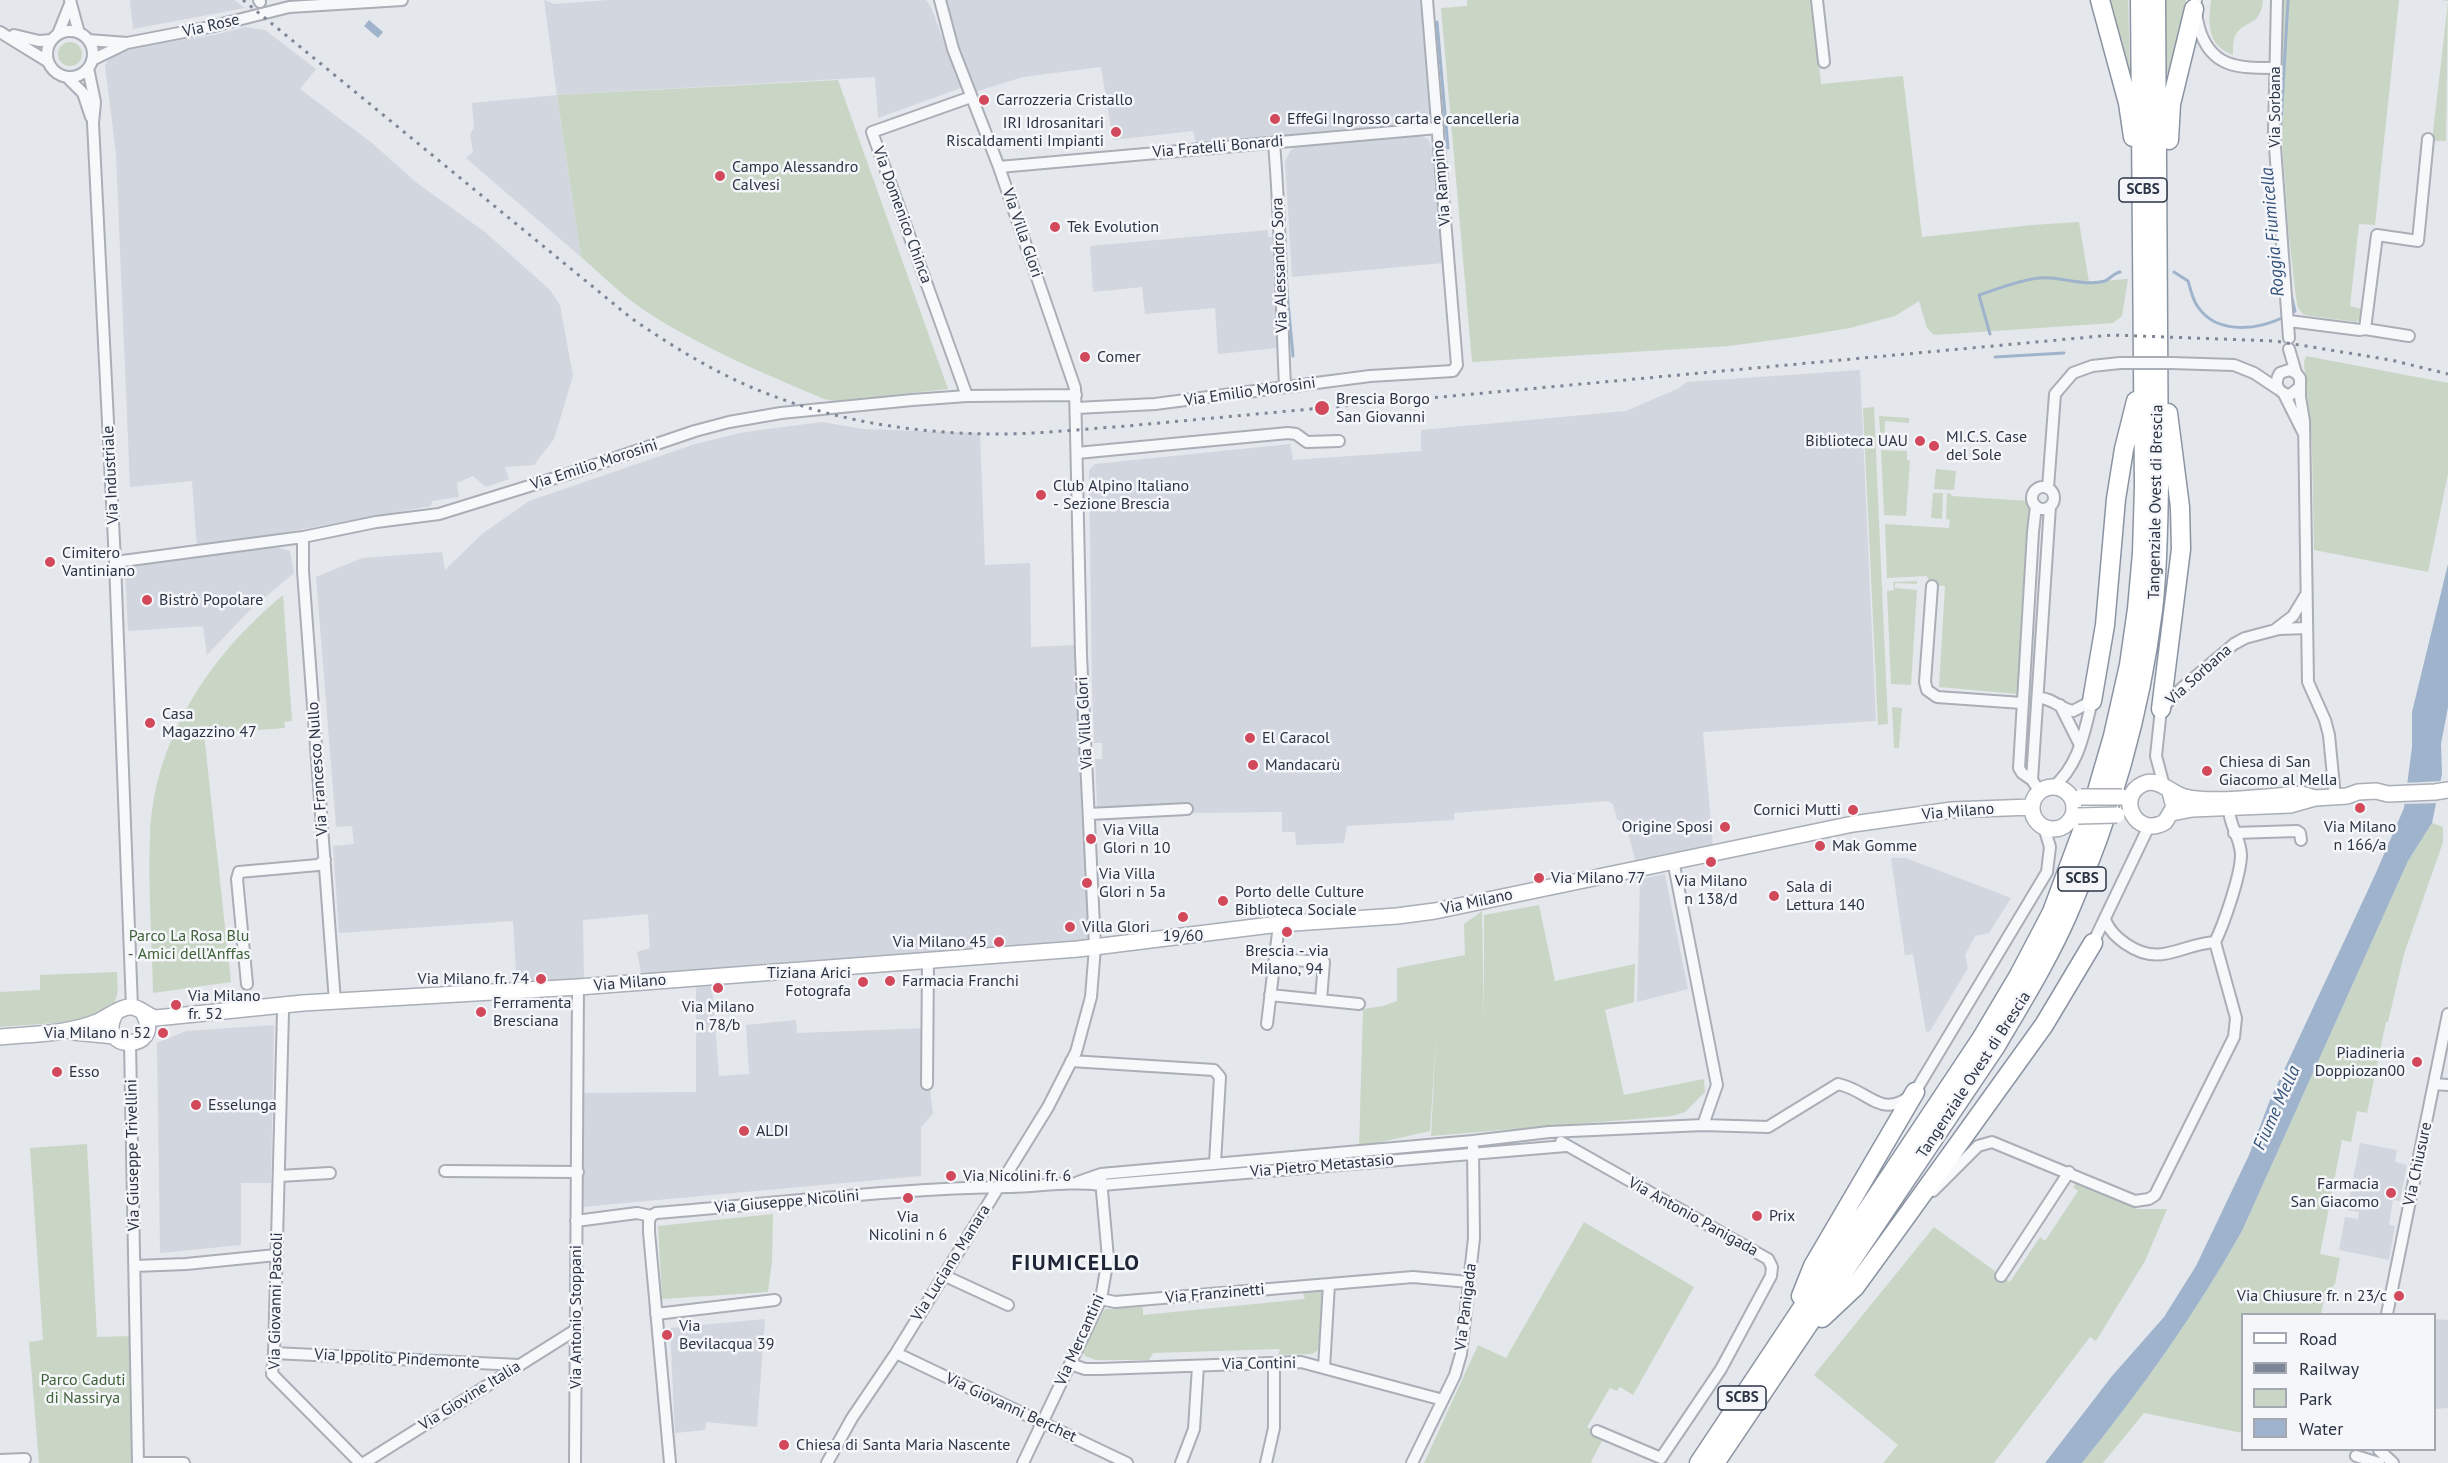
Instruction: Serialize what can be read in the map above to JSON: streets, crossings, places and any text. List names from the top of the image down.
{
  "streets": {
    "highway": ["SCBS", "Tangenziale Ovest di Brescia"],
    "main road": ["Via Milano"],
    "street": [
      "Via Rose",
      "Via Sorbana",
      "Via Fratelli Bonardi",
      "Via Rampino",
      "Via Domenico Chinca",
      "Via Villa Glori",
      "Via Alessandro Sora",
      "Via Emilio Morosini",
      "Via Industriale",
      "Via Francesco Nullo",
      "Via Giuseppe Trivellini",
      "Via Chiusure",
      "Via Pietro Metastasio",
      "Via Giuseppe Nicolini",
      "Via Antonio Panigada",
      "Via Luciano Manara",
      "Via Franzinetti",
      "Via Giovanni Pascoli",
      "Via Panigada",
      "Via Antonio Stoppani",
      "Via Mercantini",
      "Via Ippolito Pindemonte",
      "Via Contini",
      "Via Giovine Italia",
      "Via Giovanni Berchet"
    ]
  },
  "crossings": [
    ["Via Rose", "Via Industriale"],
    ["Via Fratelli Bonardi", "Via Rampino"],
    ["Via Fratelli Bonardi", "Via Villa Glori"],
    ["Via Fratelli Bonardi", "Via Alessandro Sora"],
    ["Via Rampino", "Via Emilio Morosini"],
    ["Via Domenico Chinca", "Via Villa Glori"],
    ["Via Domenico Chinca", "Via Emilio Morosini"],
    ["Via Villa Glori", "Via Emilio Morosini"],
    ["Via Villa Glori", "Via Milano"],
    ["Via Villa Glori", "Via Luciano Manara"],
    ["Via Alessandro Sora", "Via Emilio Morosini"],
    ["Via Emilio Morosini", "Via Industriale"],
    ["Via Emilio Morosini", "Via Francesco Nullo"],
    ["Via Industriale", "Via Milano"],
    ["Via Industriale", "Via Giuseppe Trivellini"],
    ["Via Francesco Nullo", "Via Milano"],
    ["Via Milano", "Via Giuseppe Trivellini"],
    ["Via Milano", "Via Luciano Manara"],
    ["Via Milano", "Via Giovanni Pascoli"],
    ["Via Milano", "Via Antonio Stoppani"],
    ["Via Pietro Metastasio", "Via Giuseppe Nicolini"],
    ["Via Pietro Metastasio", "Via Antonio Panigada"],
    ["Via Pietro Metastasio", "Via Luciano Manara"],
    ["Via Pietro Metastasio", "Via Panigada"],
    ["Via Pietro Metastasio", "Via Mercantini"],
    ["Via Giuseppe Nicolini", "Via Luciano Manara"],
    ["Via Giuseppe Nicolini", "Via Antonio Stoppani"],
    ["Via Luciano Manara", "Via Giovanni Berchet"],
    ["Via Franzinetti", "Via Panigada"],
    ["Via Franzinetti", "Via Mercantini"],
    ["Via Giovanni Pascoli", "Via Ippolito Pindemonte"],
    ["Via Giovanni Pascoli", "Via Giovine Italia"],
    ["Via Panigada", "Via Contini"],
    ["Via Antonio Stoppani", "Via Giovine Italia"],
    ["Via Mercantini", "Via Contini"],
    ["Via Mercantini", "Via Giovanni Berchet"],
    ["Via Ippolito Pindemonte", "Via Giovine Italia"]
  ],
  "districts": ["FIUMICELLO"],
  "water": ["Roggia Fiumicella", "Fiume Mella"],
  "parks": ["Parco La Rosa Blu - Amici dell’Anffas", "Parco Caduti di Nassirya"],
  "places": [
    "Carrozzeria Cristallo",
    "EffeGi Ingrosso carta e cancelleria",
    "IRI Idrosanitari Riscaldamenti Impianti",
    "Campo Alessandro Calvesi",
    "Tek Evolution",
    "Comer",
    "Brescia Borgo San Giovanni",
    "Biblioteca UAU",
    "MI.C.S. Case del Sole",
    "Club Alpino Italiano - Sezione Brescia",
    "Cimitero Vantiniano",
    "Bistrò Popolare",
    "Casa Magazzino 47",
    "El Caracol",
    "Mandacarù",
    "Chiesa di San Giacomo al Mella",
    "Via Milano n 166/a",
    "Cornici Mutti",
    "Origine Sposi",
    "Via Villa Glori n 10",
    "Mak Gomme",
    "Via Milano n 138/d",
    "Via Milano 77",
    "Via Villa Glori n 5a",
    "Sala di Lettura 140",
    "Porto delle Culture Biblioteca Sociale",
    "19/60",
    "Villa Glori",
    "Brescia - via Milano, 94",
    "Via Milano 45",
    "Via Milano fr. 74",
    "Farmacia Franchi",
    "Tiziana Arici Fotografa",
    "Via Milano n 78/b",
    "Via Milano fr. 52",
    "Ferramenta Bresciana",
    "Via Milano n 52",
    "Piadineria Doppiozan00",
    "Esso",
    "Esselunga",
    "ALDI",
    "Via Nicolini fr. 6",
    "Farmacia San Giacomo",
    "Via Nicolini n 6",
    "Prix",
    "Via Chiusure fr. n 23/c",
    "Via Bevilacqua 39",
    "Chiesa di Santa Maria Nascente"
  ],
  "legend": [
    "Road",
    "Railway",
    "Park",
    "Water"
  ]
}
